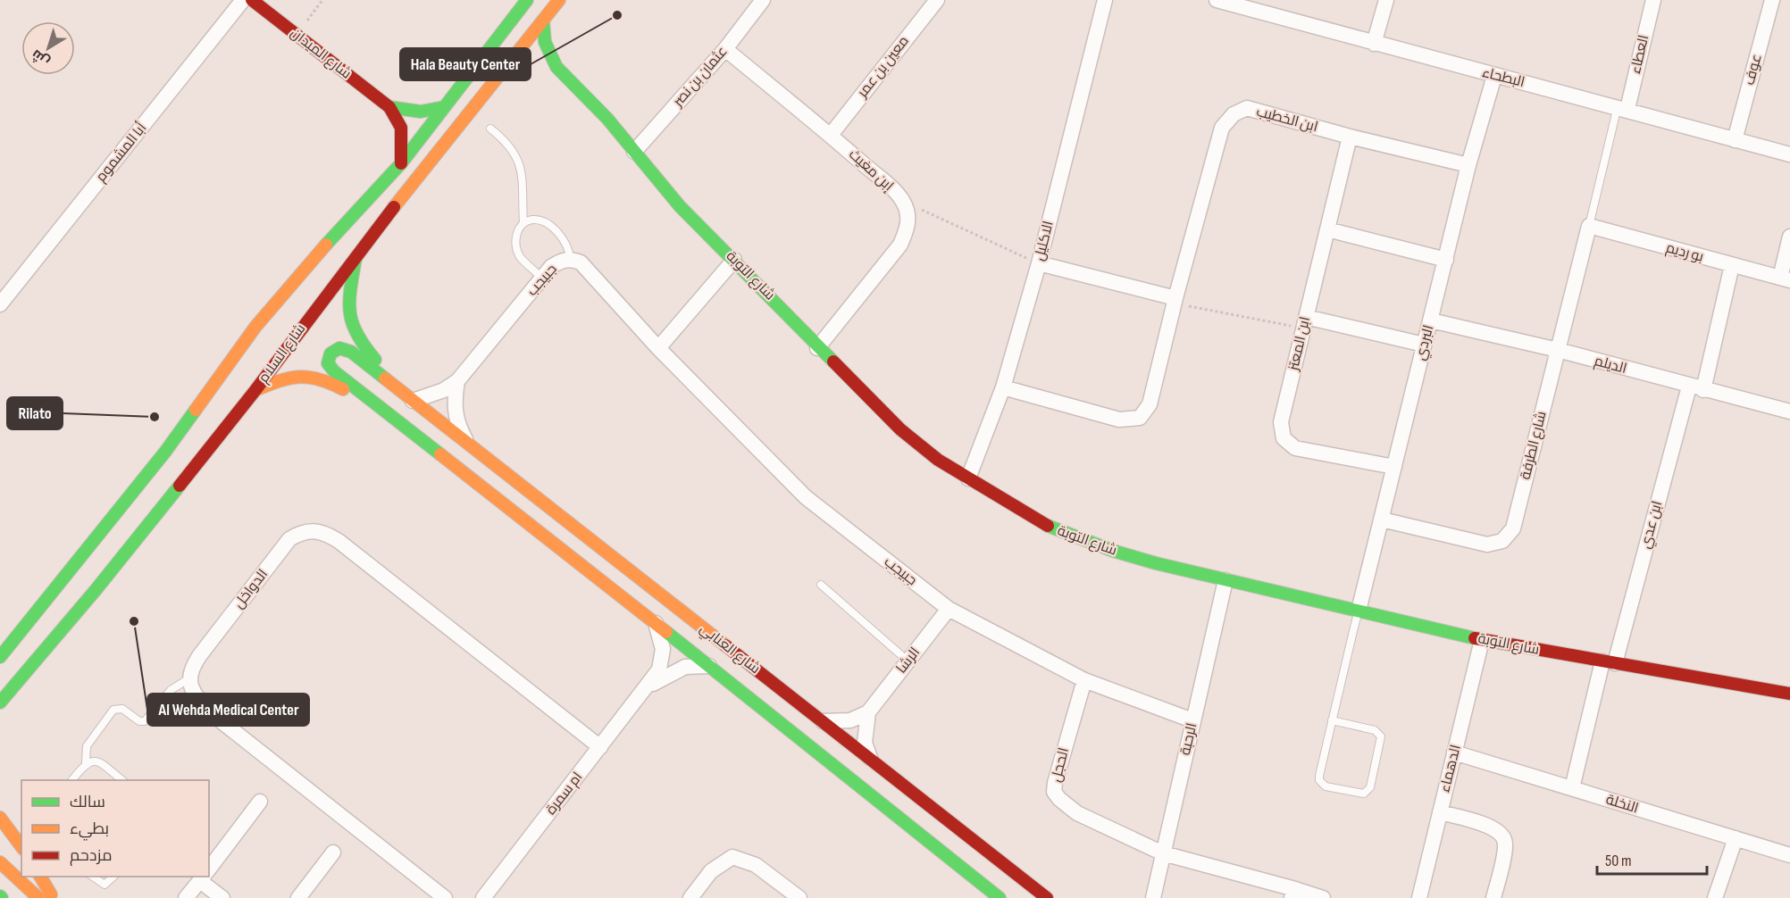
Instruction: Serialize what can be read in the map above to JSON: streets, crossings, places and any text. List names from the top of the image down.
{
  "streets": {
    "street": [
      "شارع الميدان",
      "العطاء",
      "معين بن عمر",
      "عوف",
      "عثمان بن نصر",
      "البطحاء",
      "ابن الخطيب",
      "أبا المشموم",
      "إبن مغيث",
      "الاكليل",
      "بو رديم",
      "شارع التوبة",
      "جبيجب",
      "البردي",
      "ابن المعتز",
      "شارع السلام",
      "الديلم",
      "شارع الطرفة",
      "ابن عدي",
      "الدواخل",
      "شارع العنابي",
      "الرشا",
      "الرحبة",
      "الحجل",
      "الدهماء",
      "ام سمرة",
      "النخلة"
    ]
  },
  "crossings": [
    ["العطاء", "البطحاء"],
    ["معين بن عمر", "إبن مغيث"],
    ["عوف", "البطحاء"],
    ["عثمان بن نصر", "إبن مغيث"],
    ["عثمان بن نصر", "شارع التوبة"],
    ["البطحاء", "البردي"],
    ["ابن الخطيب", "الاكليل"],
    ["ابن الخطيب", "البردي"],
    ["ابن الخطيب", "ابن المعتز"],
    ["إبن مغيث", "شارع التوبة"],
    ["الاكليل", "شارع التوبة"],
    ["بو رديم", "شارع الطرفة"],
    ["بو رديم", "ابن عدي"],
    ["شارع التوبة", "البردي"],
    ["شارع التوبة", "شارع السلام"],
    ["شارع التوبة", "ابن عدي"],
    ["شارع التوبة", "الرحبة"],
    ["شارع التوبة", "الدهماء"],
    ["جبيجب", "شارع العنابي"],
    ["جبيجب", "الرشا"],
    ["جبيجب", "الرحبة"],
    ["جبيجب", "الحجل"],
    ["البردي", "ابن المعتز"],
    ["البردي", "الديلم"],
    ["البردي", "شارع الطرفة"],
    ["الديلم", "شارع الطرفة"],
    ["الديلم", "ابن عدي"],
    ["ابن عدي", "النخلة"],
    ["الدواخل", "ام سمرة"],
    ["شارع العنابي", "ام سمرة"],
    ["الرحبة", "الحجل"],
    ["الدهماء", "النخلة"]
  ],
  "places": ["Hala Beauty Center", "Rilato", "Al Wehda Medical Center"],
  "legend": ["سالك", "بطيء", "مزدحم"],
  "scale_bar": "50 m",
  "north": "bottom left"
}
